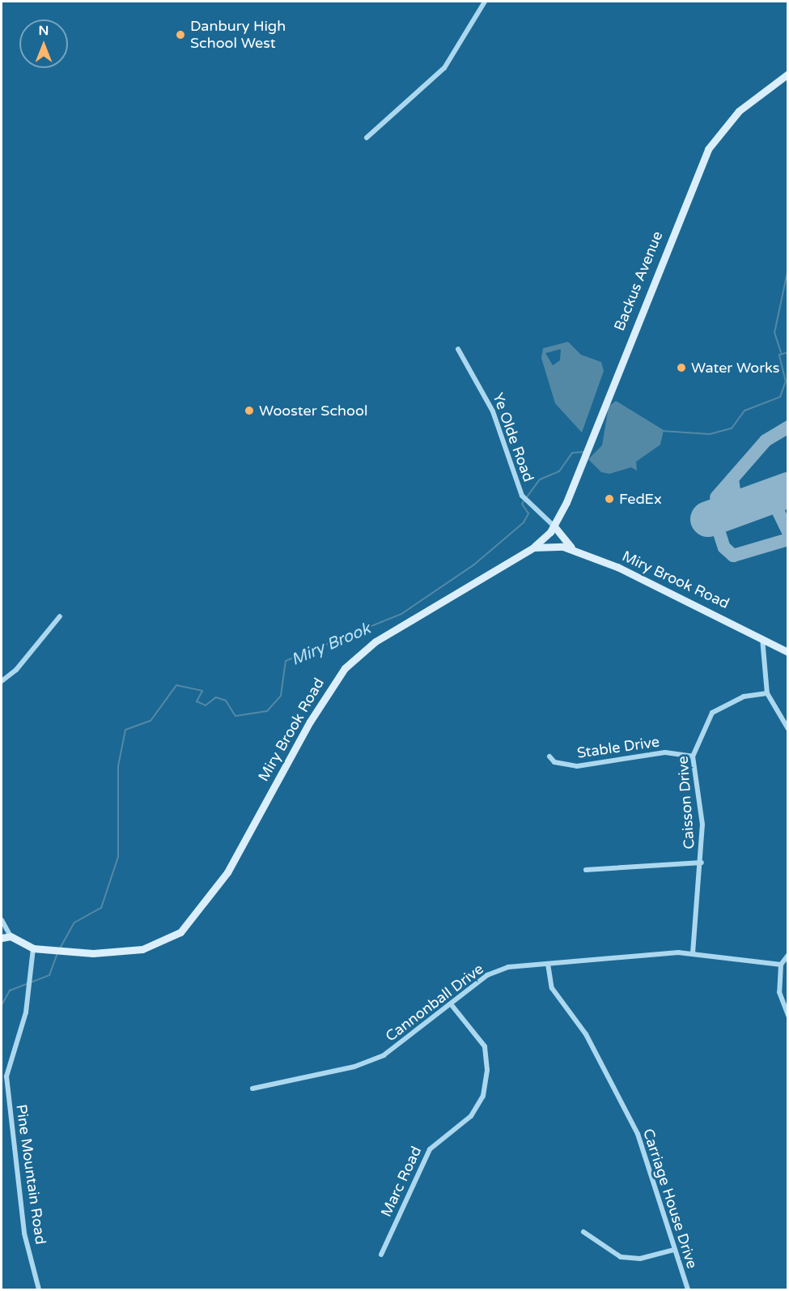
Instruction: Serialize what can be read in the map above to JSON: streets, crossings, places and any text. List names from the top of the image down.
{
  "streets": {
    "main road": ["Backus Avenue", "Miry Brook Road"],
    "street": [
      "Ye Olde Road",
      "Stable Drive",
      "Caisson Drive",
      "Cannonball Drive",
      "Pine Mountain Road",
      "Marc Road",
      "Carriage House Drive"
    ]
  },
  "crossings": [
    ["Backus Avenue", "Ye Olde Road"],
    ["Backus Avenue", "Miry Brook Road"],
    ["Miry Brook Road", "Pine Mountain Road"],
    ["Stable Drive", "Caisson Drive"],
    ["Caisson Drive", "Cannonball Drive"],
    ["Cannonball Drive", "Marc Road"],
    ["Cannonball Drive", "Carriage House Drive"]
  ],
  "water": ["Miry Brook"],
  "places": [
    "Danbury High School West",
    "Water Works",
    "Wooster School",
    "FedEx"
  ],
  "north": "top"
}
